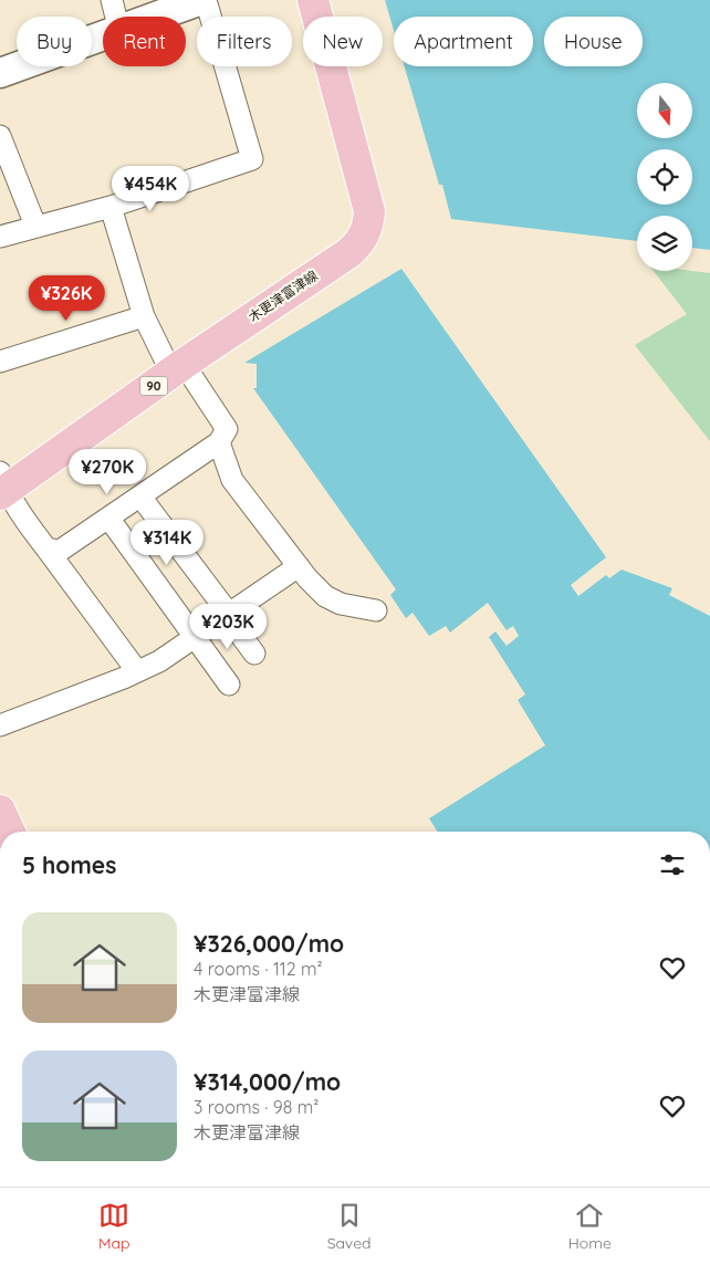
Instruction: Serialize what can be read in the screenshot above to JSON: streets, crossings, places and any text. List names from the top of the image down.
{
  "streets": {
    "main road": ["木更津富津線", "90"]
  },
  "north": "bottom",
  "page": {
    "chip": [
      "Buy",
      "Rent",
      "Filters",
      "New",
      "Apartment",
      "House"
    ],
    "price": [
      "¥454K",
      "¥326K",
      "¥270K",
      "¥314K",
      "¥203K"
    ],
    "heading": "5 homes",
    "list": [
      {
        "name": "¥326,000/mo",
        "note": "4 rooms · 112 m² · 木更津富津線"
      },
      {
        "name": "¥314,000/mo",
        "note": "3 rooms · 98 m² · 木更津富津線"
      }
    ],
    "tabs": ["Map", "Saved", "Home"]
  }
}
